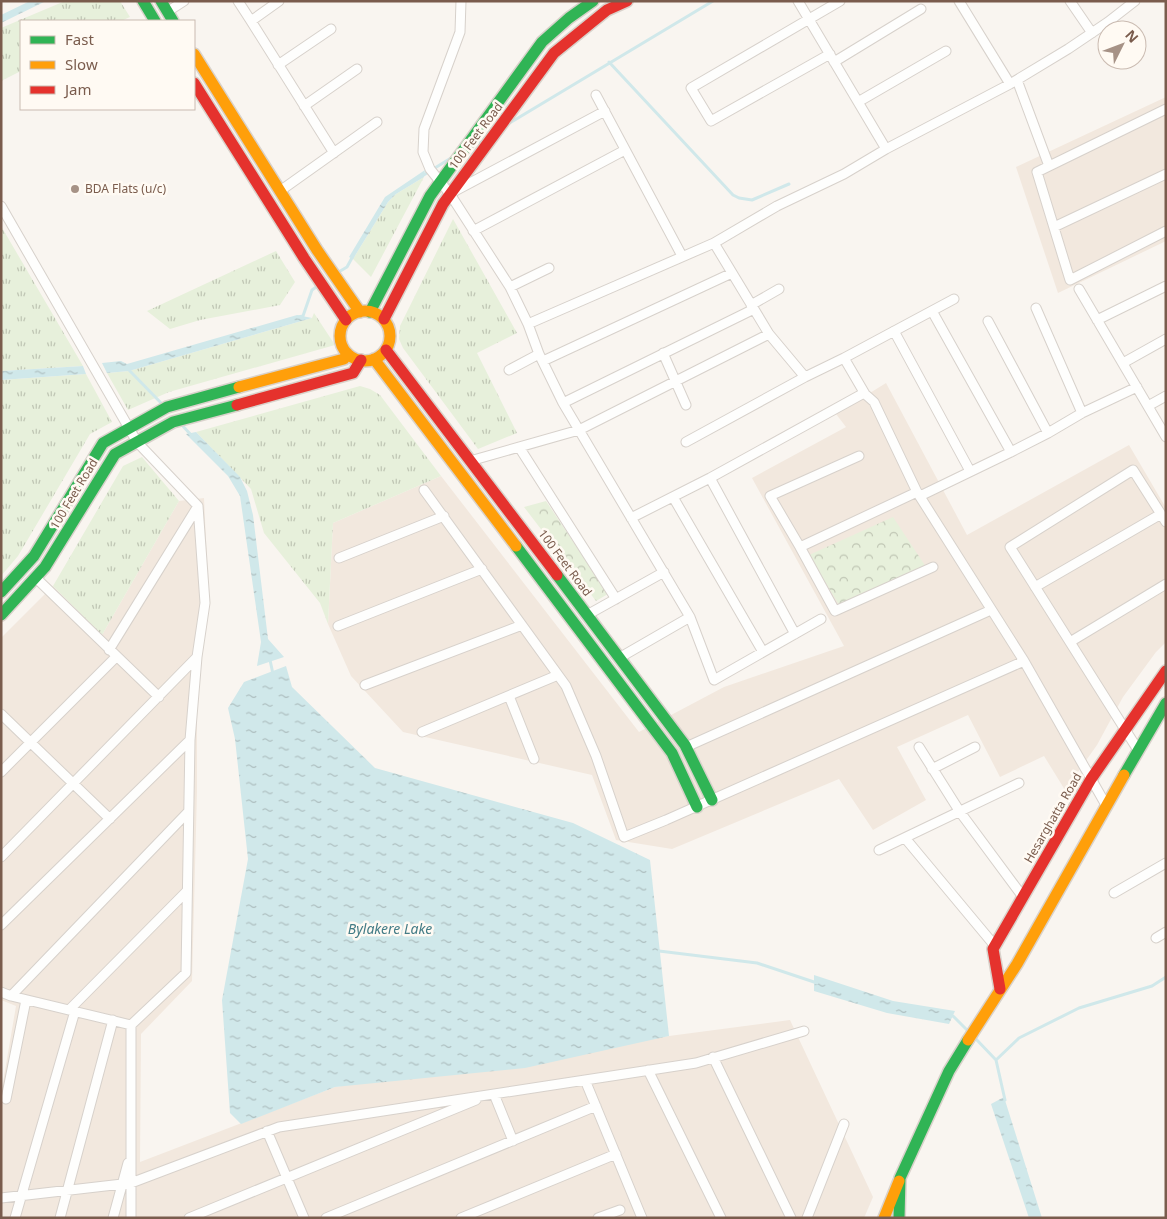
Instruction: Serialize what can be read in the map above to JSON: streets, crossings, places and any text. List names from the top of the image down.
{
  "streets": {
    "main road": ["100 Feet Road", "Hesarghatta Road"]
  },
  "water": ["Bylakere Lake"],
  "places": ["BDA Flats (u/c)"],
  "legend": ["Fast", "Slow", "Jam"],
  "north": "top right"
}
